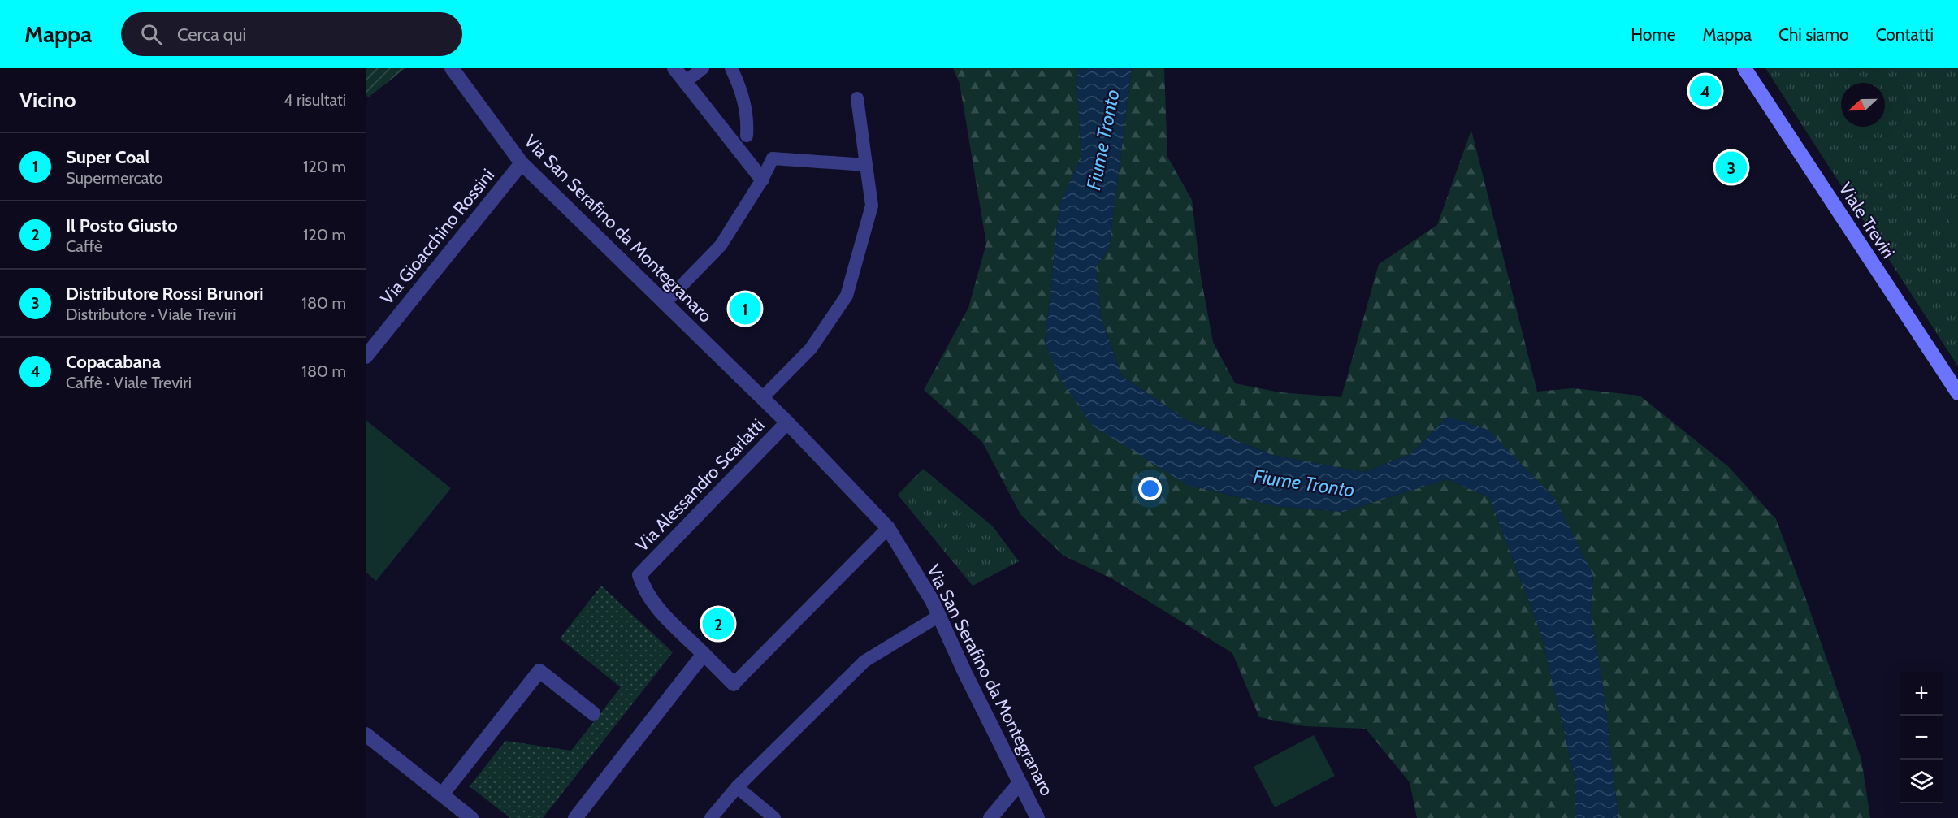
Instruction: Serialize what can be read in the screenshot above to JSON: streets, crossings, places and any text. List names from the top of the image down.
{
  "streets": {
    "street": [
      "Viale Treviri",
      "Via San Serafino da Montegranaro",
      "Via Gioacchino Rossini",
      "Via Alessandro Scarlatti"
    ]
  },
  "crossings": [
    ["Via San Serafino da Montegranaro", "Via Gioacchino Rossini"],
    ["Via San Serafino da Montegranaro", "Via Alessandro Scarlatti"]
  ],
  "water": ["Fiume Tronto"],
  "north": "left",
  "page": {
    "header": "Mappa",
    "search": "Cerca qui",
    "nav": [
      "Home",
      "Mappa",
      "Chi siamo",
      "Contatti"
    ],
    "heading": ["Vicino", "4 risultati"],
    "pins": [
      "4",
      "3",
      "1",
      "2"
    ],
    "list": [
      {
        "mark": "1",
        "name": "Super Coal",
        "note": "Supermercato",
        "value": "120 m"
      },
      {
        "mark": "2",
        "name": "Il Posto Giusto",
        "note": "Caffè",
        "value": "120 m"
      },
      {
        "mark": "3",
        "name": "Distributore Rossi Brunori",
        "note": "Distributore · Viale Treviri",
        "value": "180 m"
      },
      {
        "mark": "4",
        "name": "Copacabana",
        "note": "Caffè · Viale Treviri",
        "value": "180 m"
      }
    ],
    "map_buttons": ["+", "−"]
  }
}
